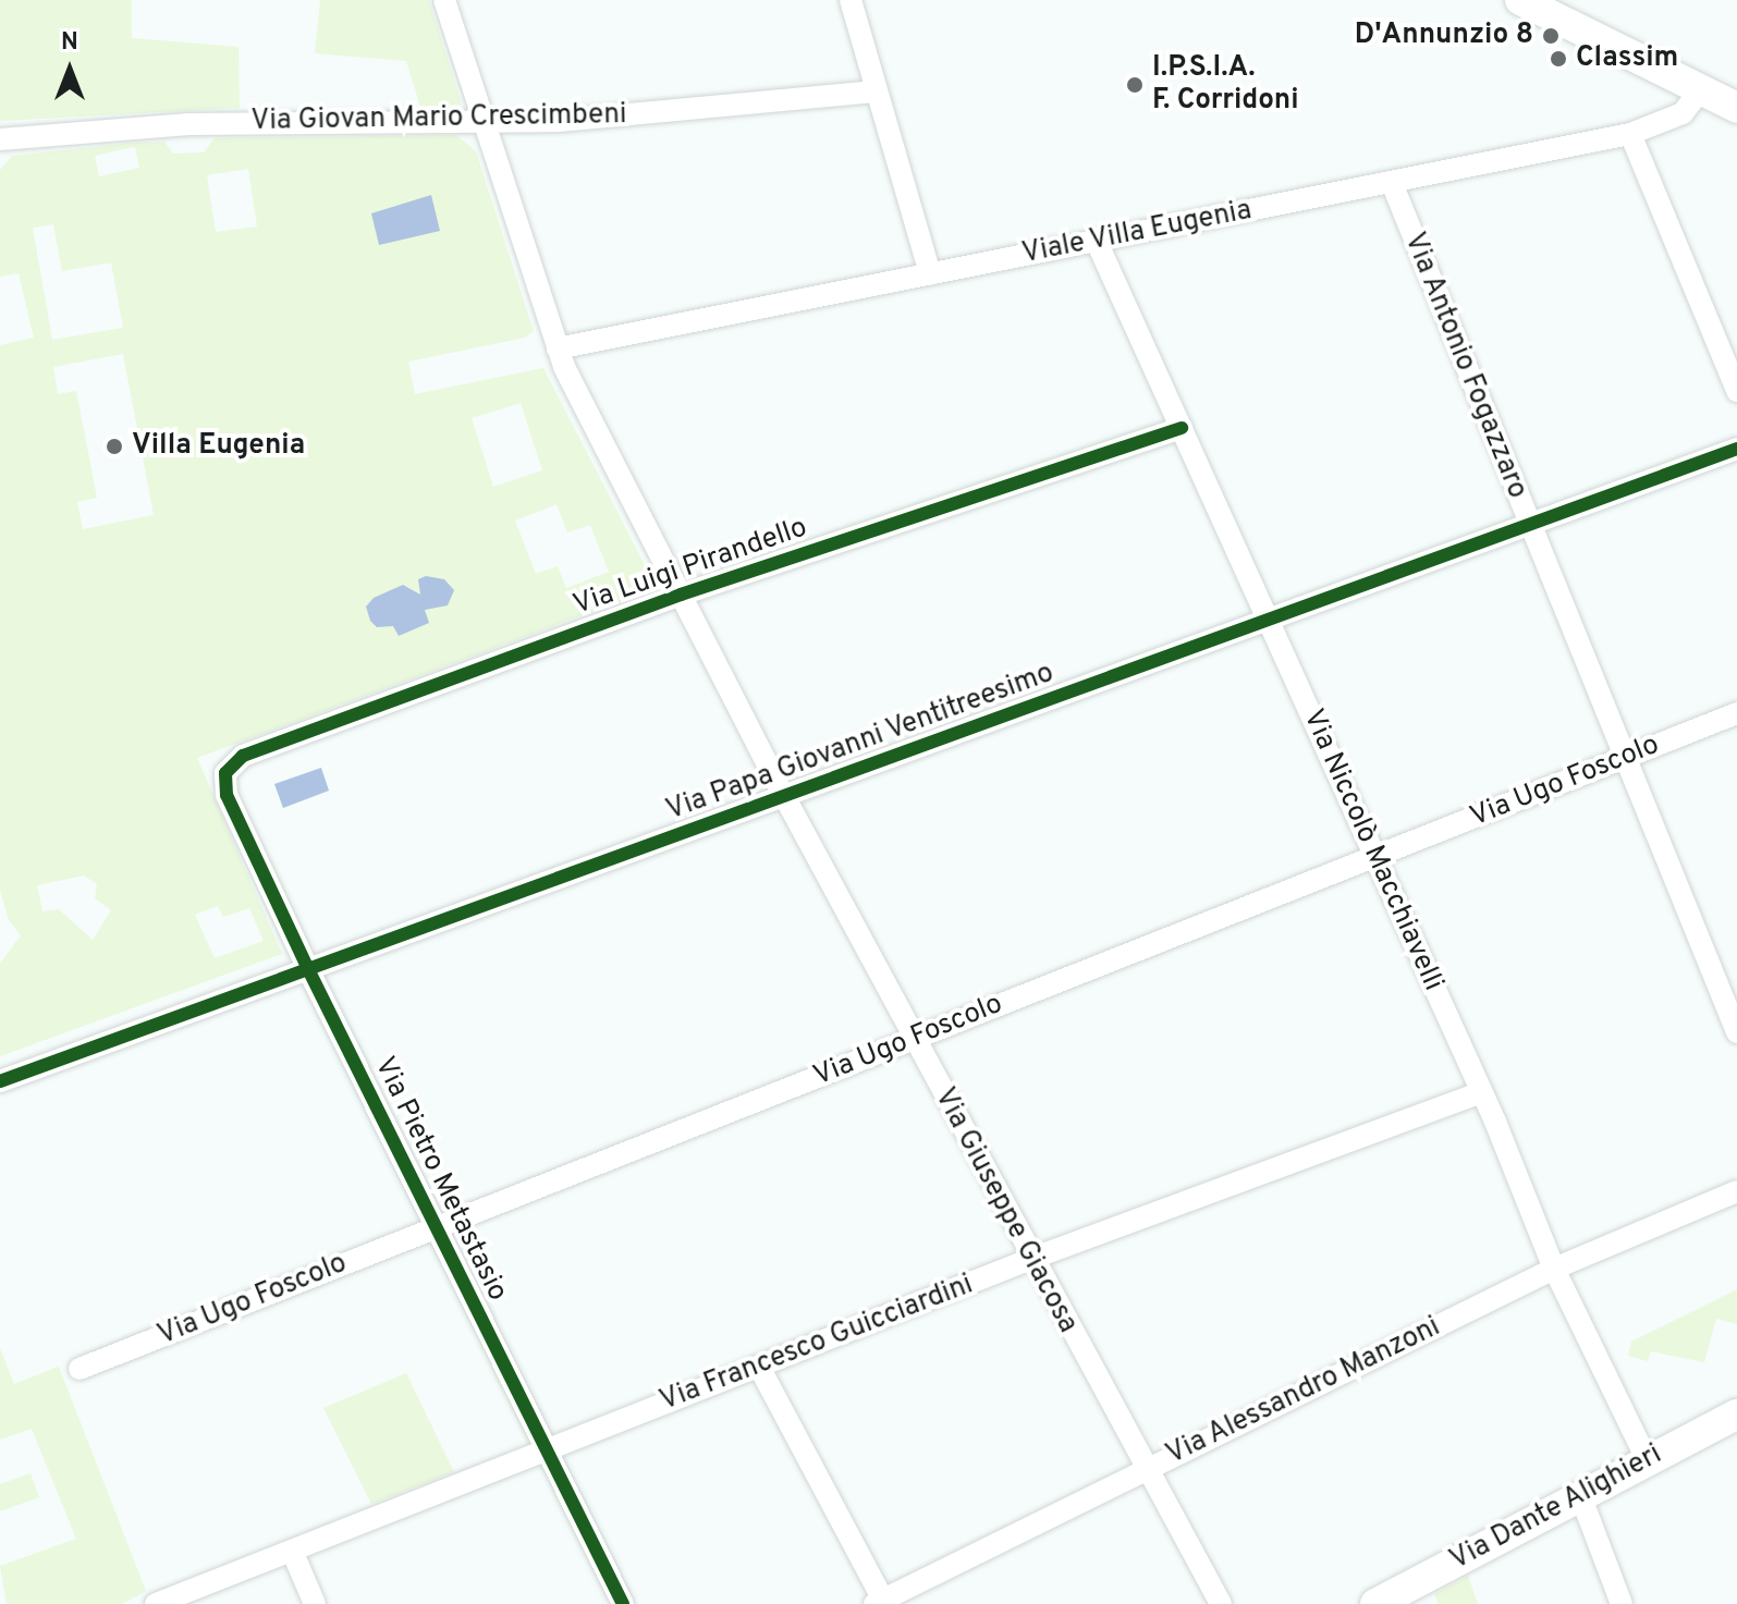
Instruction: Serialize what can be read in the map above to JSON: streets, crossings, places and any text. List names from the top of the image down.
{
  "streets": {
    "main road": ["Via Dante Alighieri"],
    "street": [
      "Via Giovan Mario Crescimbeni",
      "Viale Villa Eugenia",
      "Via Antonio Fogazzaro",
      "Via Luigi Pirandello",
      "Via Papa Giovanni Ventitreesimo",
      "Via Ugo Foscolo",
      "Via Niccolò Macchiavelli",
      "Via Pietro Metastasio",
      "Via Giuseppe Giacosa",
      "Via Francesco Guicciardini",
      "Via Alessandro Manzoni"
    ]
  },
  "crossings": [
    ["Via Giovan Mario Crescimbeni", "Via Giuseppe Giacosa"],
    ["Viale Villa Eugenia", "Via Antonio Fogazzaro"],
    ["Viale Villa Eugenia", "Via Niccolò Macchiavelli"],
    ["Viale Villa Eugenia", "Via Giuseppe Giacosa"],
    ["Via Antonio Fogazzaro", "Via Papa Giovanni Ventitreesimo"],
    ["Via Antonio Fogazzaro", "Via Ugo Foscolo"],
    ["Via Luigi Pirandello", "Via Niccolò Macchiavelli"],
    ["Via Luigi Pirandello", "Via Pietro Metastasio"],
    ["Via Luigi Pirandello", "Via Giuseppe Giacosa"],
    ["Via Papa Giovanni Ventitreesimo", "Via Niccolò Macchiavelli"],
    ["Via Papa Giovanni Ventitreesimo", "Via Pietro Metastasio"],
    ["Via Papa Giovanni Ventitreesimo", "Via Giuseppe Giacosa"],
    ["Via Ugo Foscolo", "Via Niccolò Macchiavelli"],
    ["Via Ugo Foscolo", "Via Pietro Metastasio"],
    ["Via Ugo Foscolo", "Via Giuseppe Giacosa"],
    ["Via Niccolò Macchiavelli", "Via Francesco Guicciardini"],
    ["Via Niccolò Macchiavelli", "Via Alessandro Manzoni"],
    ["Via Niccolò Macchiavelli", "Via Dante Alighieri"],
    ["Via Pietro Metastasio", "Via Francesco Guicciardini"],
    ["Via Giuseppe Giacosa", "Via Francesco Guicciardini"],
    ["Via Giuseppe Giacosa", "Via Alessandro Manzoni"]
  ],
  "places": [
    "D'Annunzio 8",
    "Classim",
    "I.P.S.I.A. F. Corridoni",
    "Villa Eugenia"
  ],
  "north": "top"
}
